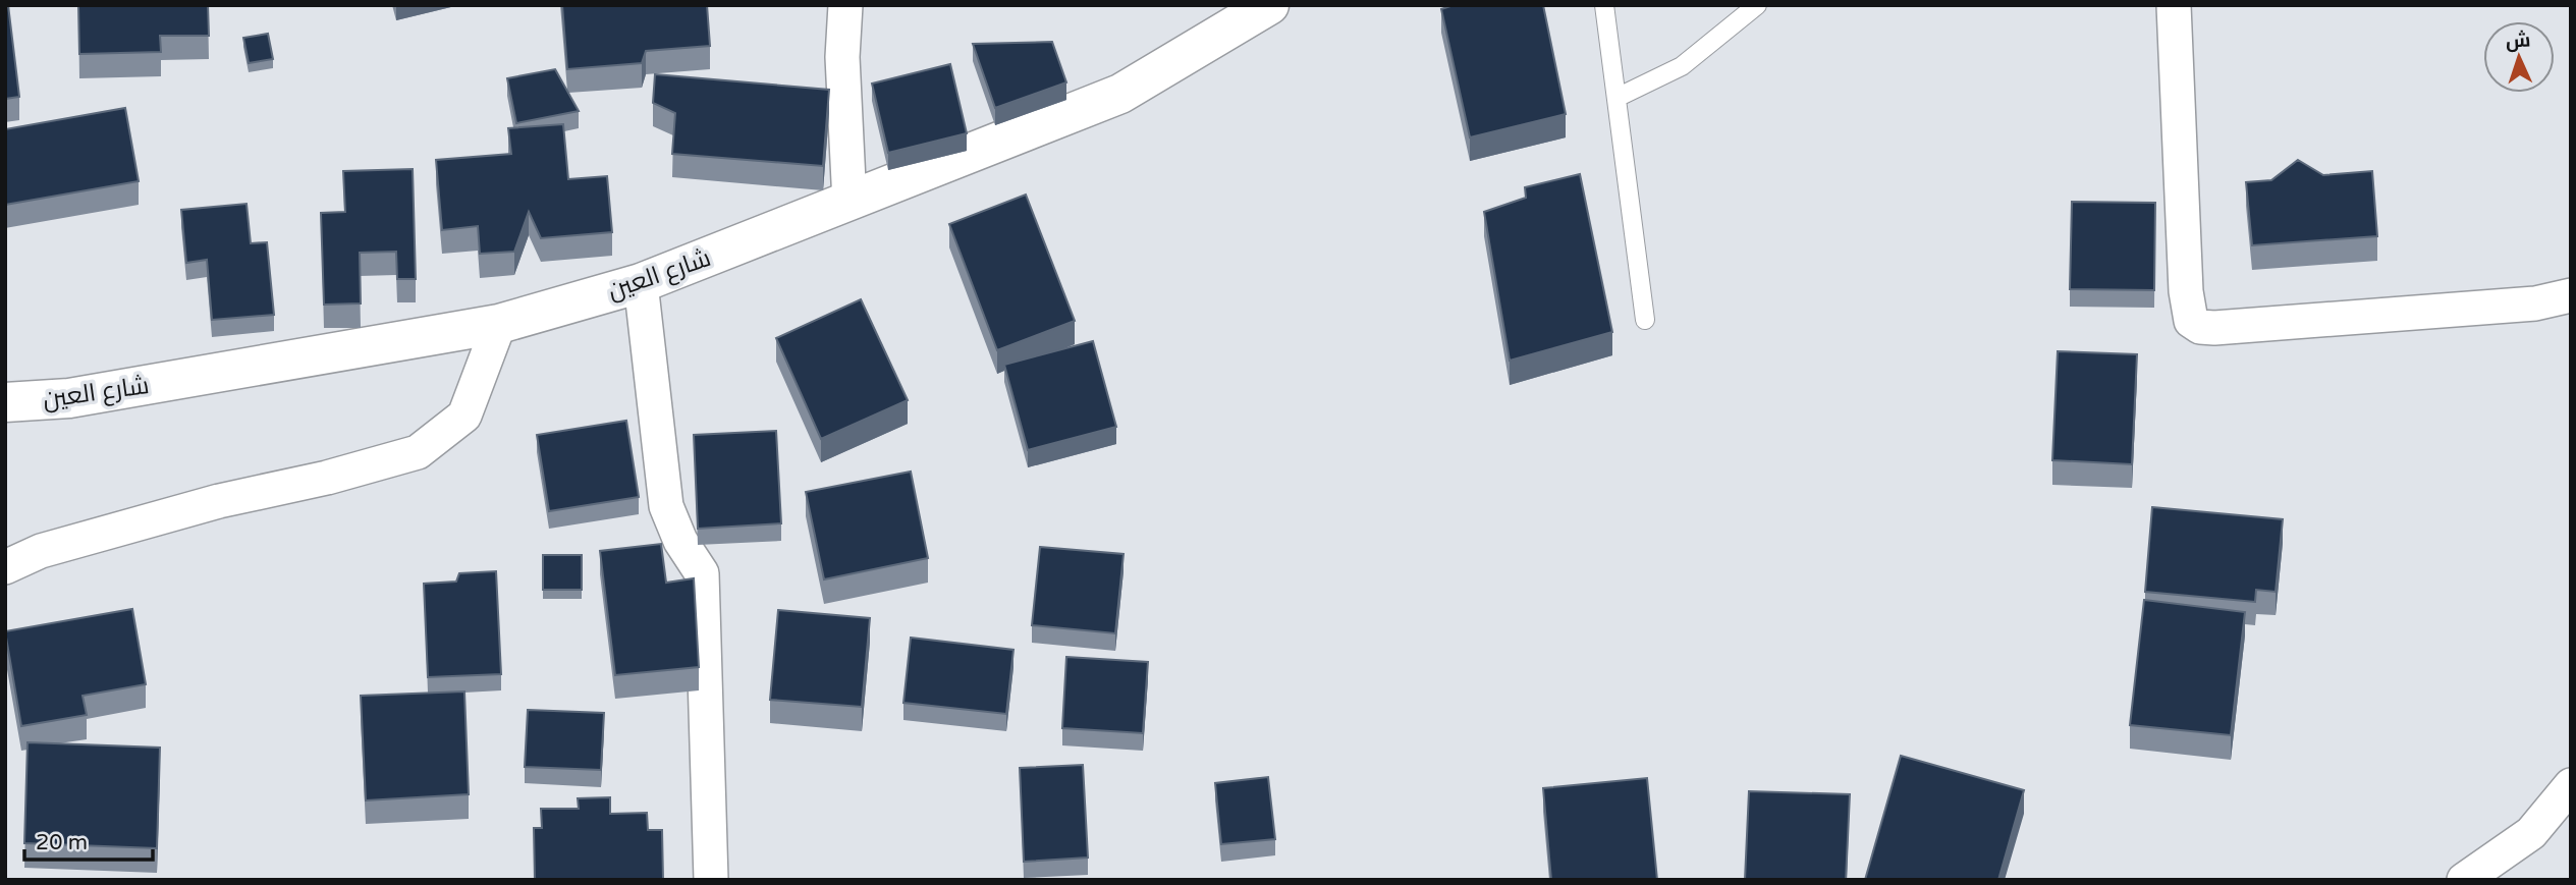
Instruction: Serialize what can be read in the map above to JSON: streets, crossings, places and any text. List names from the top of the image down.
{
  "streets": {
    "street": ["شارع العين"]
  },
  "scale_bar": "20 m",
  "north": "top"
}
